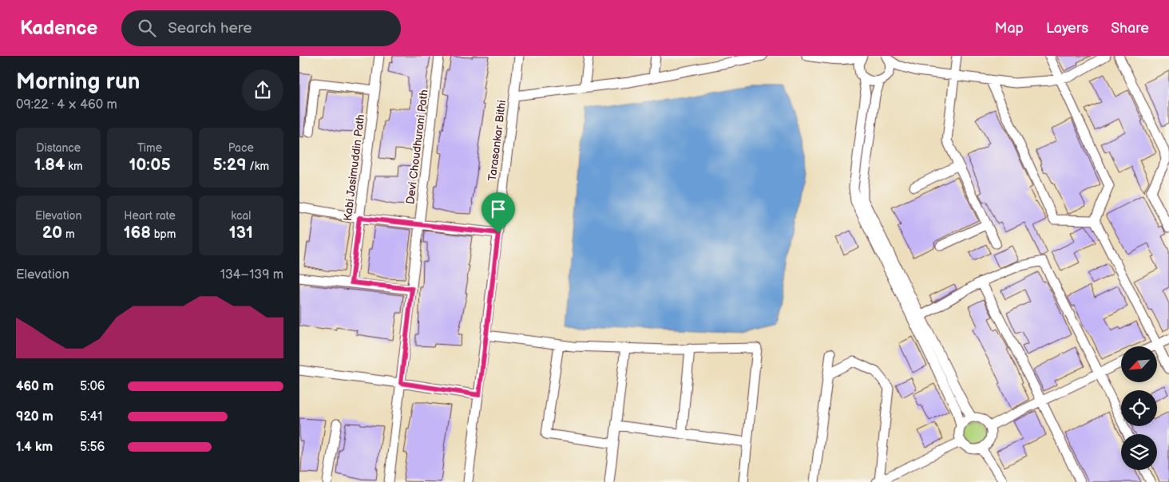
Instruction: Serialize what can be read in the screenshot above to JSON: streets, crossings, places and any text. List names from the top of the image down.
{
  "streets": {
    "street": ["Tarasankar Bithi", "Devi Choudhurani Path", "Kabi Jasimuddin Path"]
  },
  "north": "bottom left",
  "page": {
    "header": "Kadence",
    "search": "Search here",
    "nav": ["Map", "Layers", "Share"],
    "heading": ["Morning run", "09:22 · 4 × 460 m"],
    "stats": [
      ["Distance", "1.84 km"],
      ["Time", "10:05"],
      ["Pace", "5:29 /km"],
      ["Elevation", "20 m"],
      ["Heart rate", "168 bpm"],
      ["kcal", "131"]
    ],
    "chart": ["Elevation", "134–139 m"],
    "list": [
      {
        "name": "460 m",
        "note": "5:06"
      },
      {
        "name": "920 m",
        "note": "5:41"
      },
      {
        "name": "1.4 km",
        "note": "5:56"
      }
    ]
  }
}
